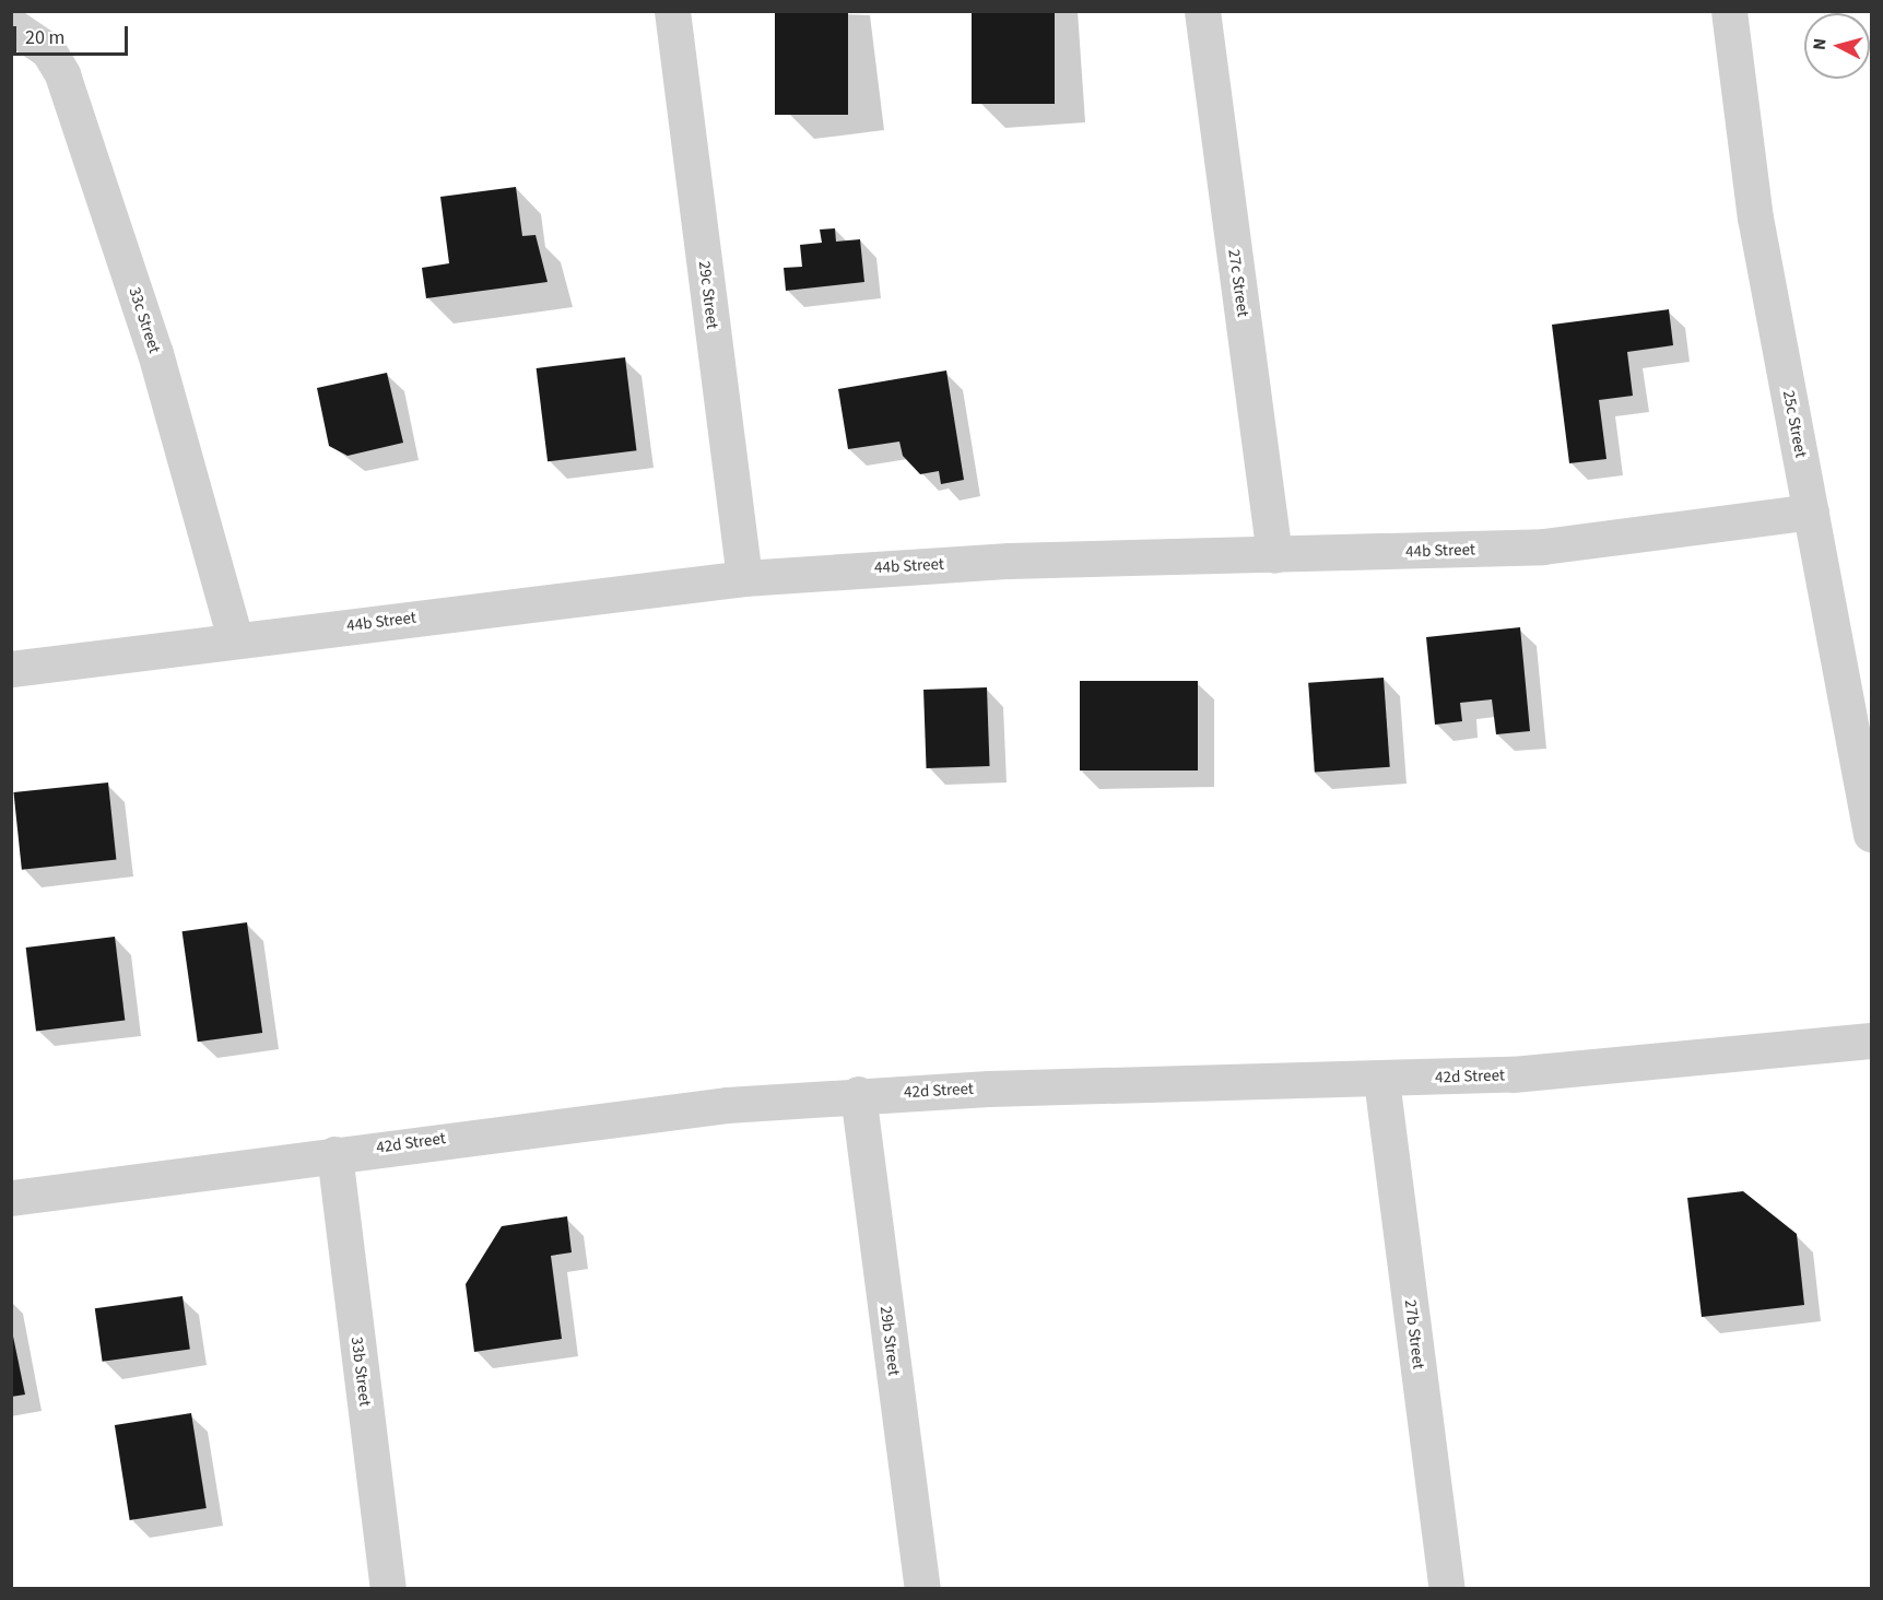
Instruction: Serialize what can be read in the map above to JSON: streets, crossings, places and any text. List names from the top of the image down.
{
  "streets": {
    "street": [
      "27c Street",
      "29c Street",
      "33c Street",
      "25c Street",
      "44b Street",
      "42d Street",
      "27b Street",
      "29b Street",
      "33b Street"
    ]
  },
  "crossings": [
    ["27c Street", "44b Street"],
    ["29c Street", "44b Street"],
    ["33c Street", "44b Street"],
    ["25c Street", "44b Street"],
    ["42d Street", "27b Street"],
    ["42d Street", "29b Street"],
    ["42d Street", "33b Street"]
  ],
  "scale_bar": "20 m",
  "north": "left"
}
